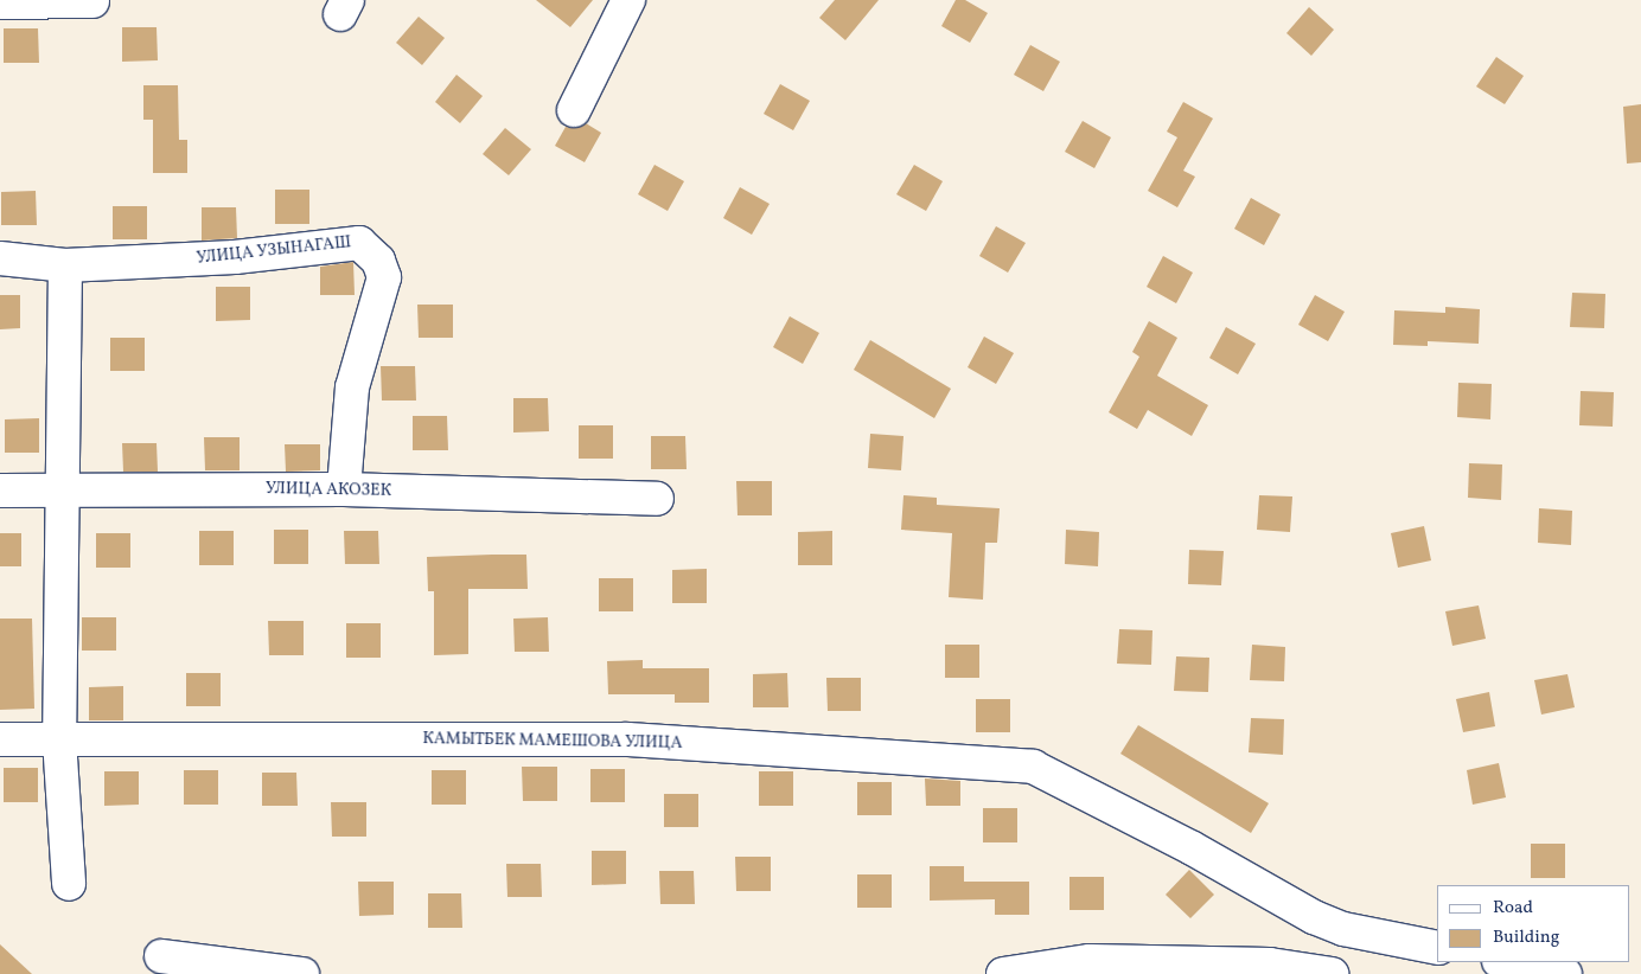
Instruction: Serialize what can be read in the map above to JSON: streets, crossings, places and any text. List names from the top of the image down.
{
  "streets": {
    "street": ["УЛИЦА УЗЫНАГАШ", "УЛИЦА АКОЗЕК", "КАМЫТБЕК МАМЕШОВА УЛИЦА"]
  },
  "crossings": [
    ["УЛИЦА УЗЫНАГАШ", "УЛИЦА АКОЗЕК"]
  ],
  "legend": ["Road", "Building"]
}
